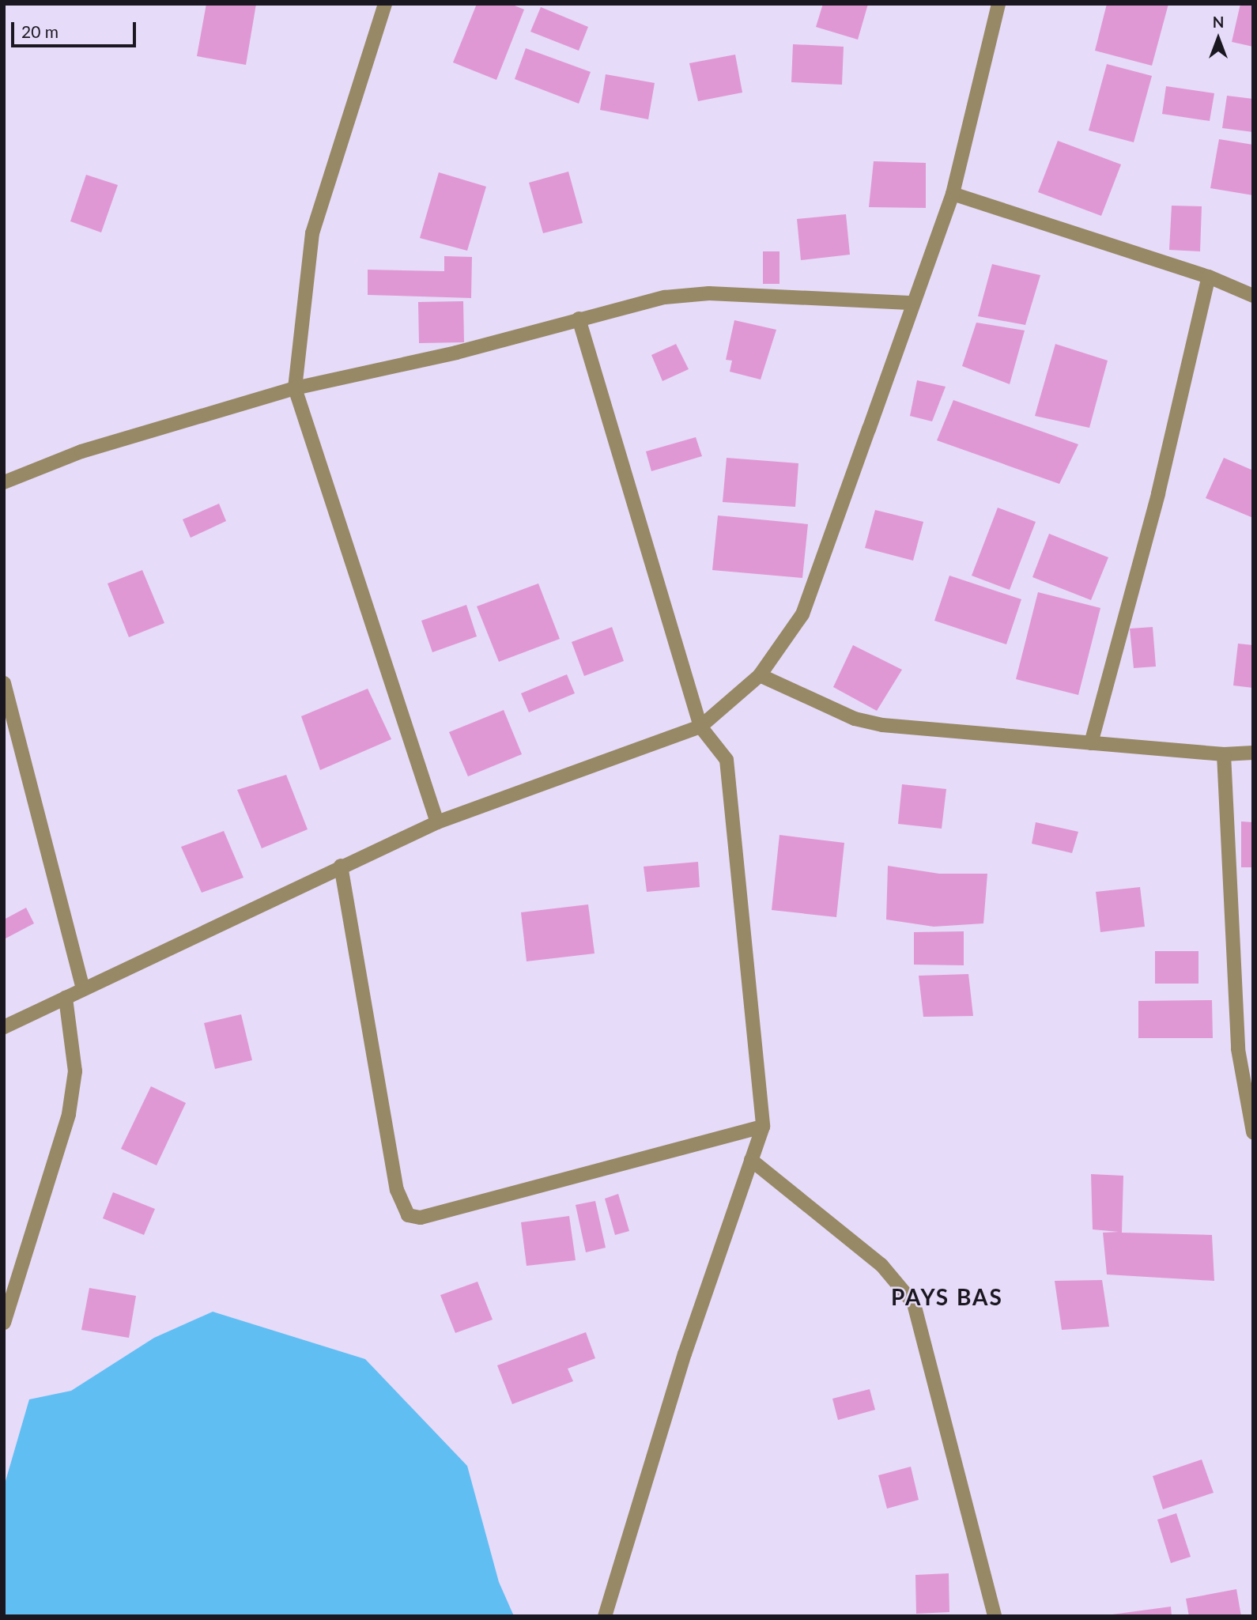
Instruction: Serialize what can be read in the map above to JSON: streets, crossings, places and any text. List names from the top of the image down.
{
  "districts": ["PAYS BAS"],
  "scale_bar": "20 m",
  "north": "top"
}
